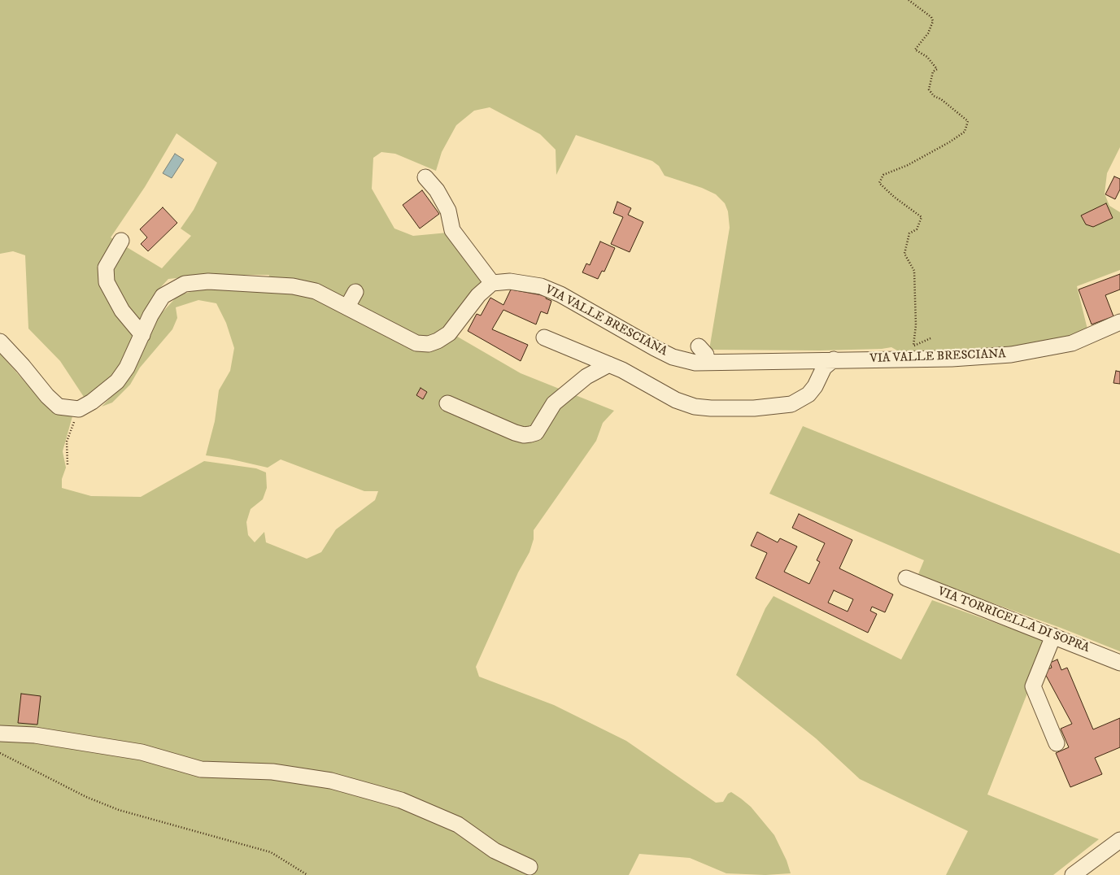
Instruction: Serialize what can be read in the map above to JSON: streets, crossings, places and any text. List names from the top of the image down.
{
  "streets": {
    "street": ["VIA VALLE BRESCIANA", "VIA TORRICELLA DI SOPRA"]
  }
}
